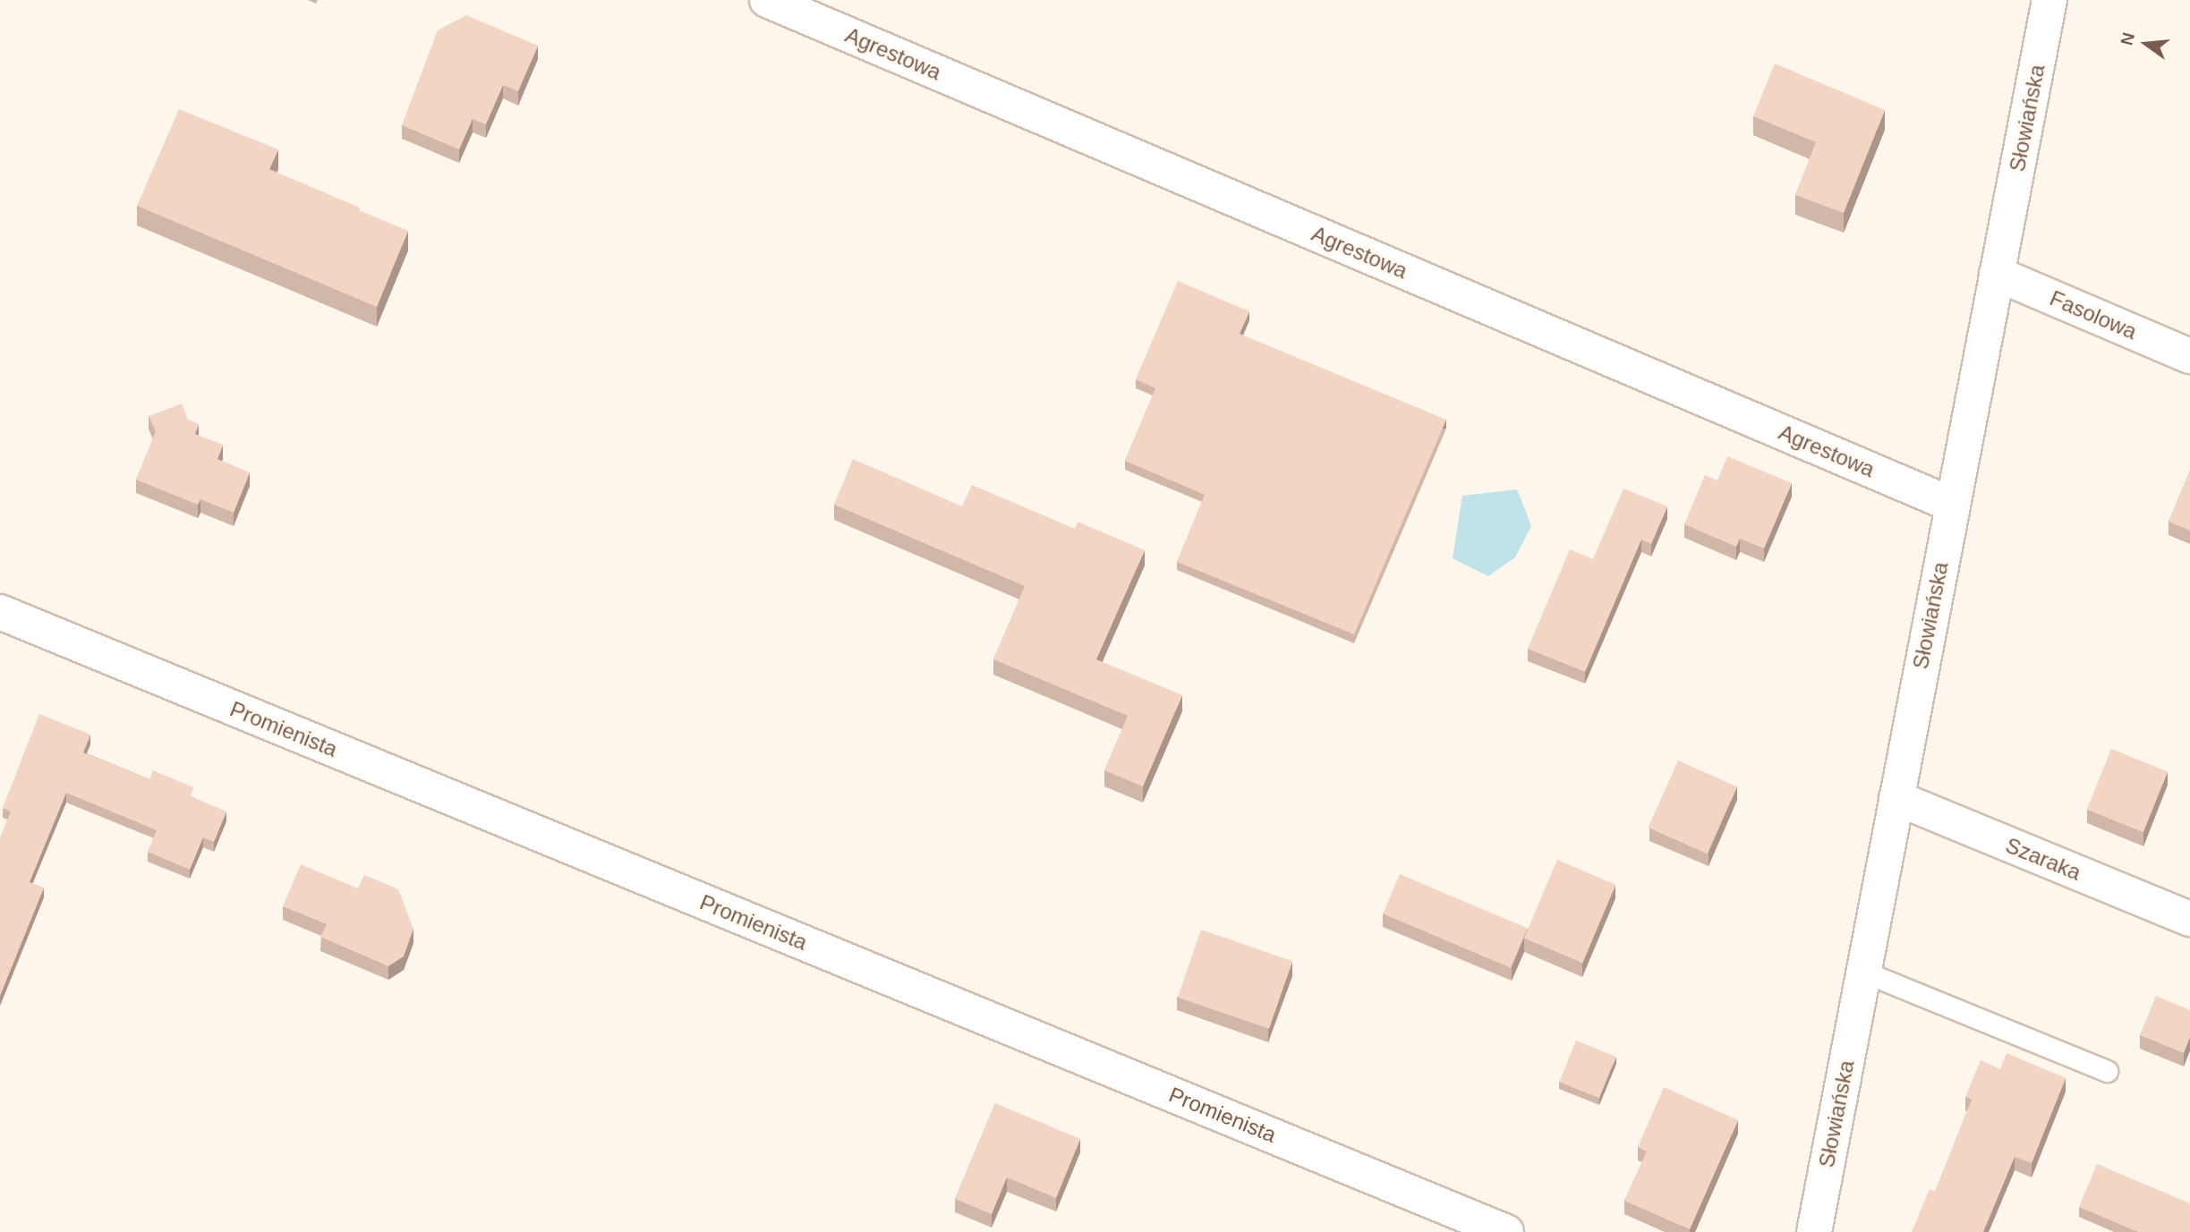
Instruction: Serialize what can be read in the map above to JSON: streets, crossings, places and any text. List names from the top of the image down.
{
  "streets": {
    "street": [
      "Agrestowa",
      "Słowiańska",
      "Fasolowa",
      "Promienista",
      "Szaraka"
    ]
  },
  "crossings": [
    ["Agrestowa", "Słowiańska"],
    ["Słowiańska", "Fasolowa"],
    ["Słowiańska", "Szaraka"]
  ],
  "north": "left"
}
